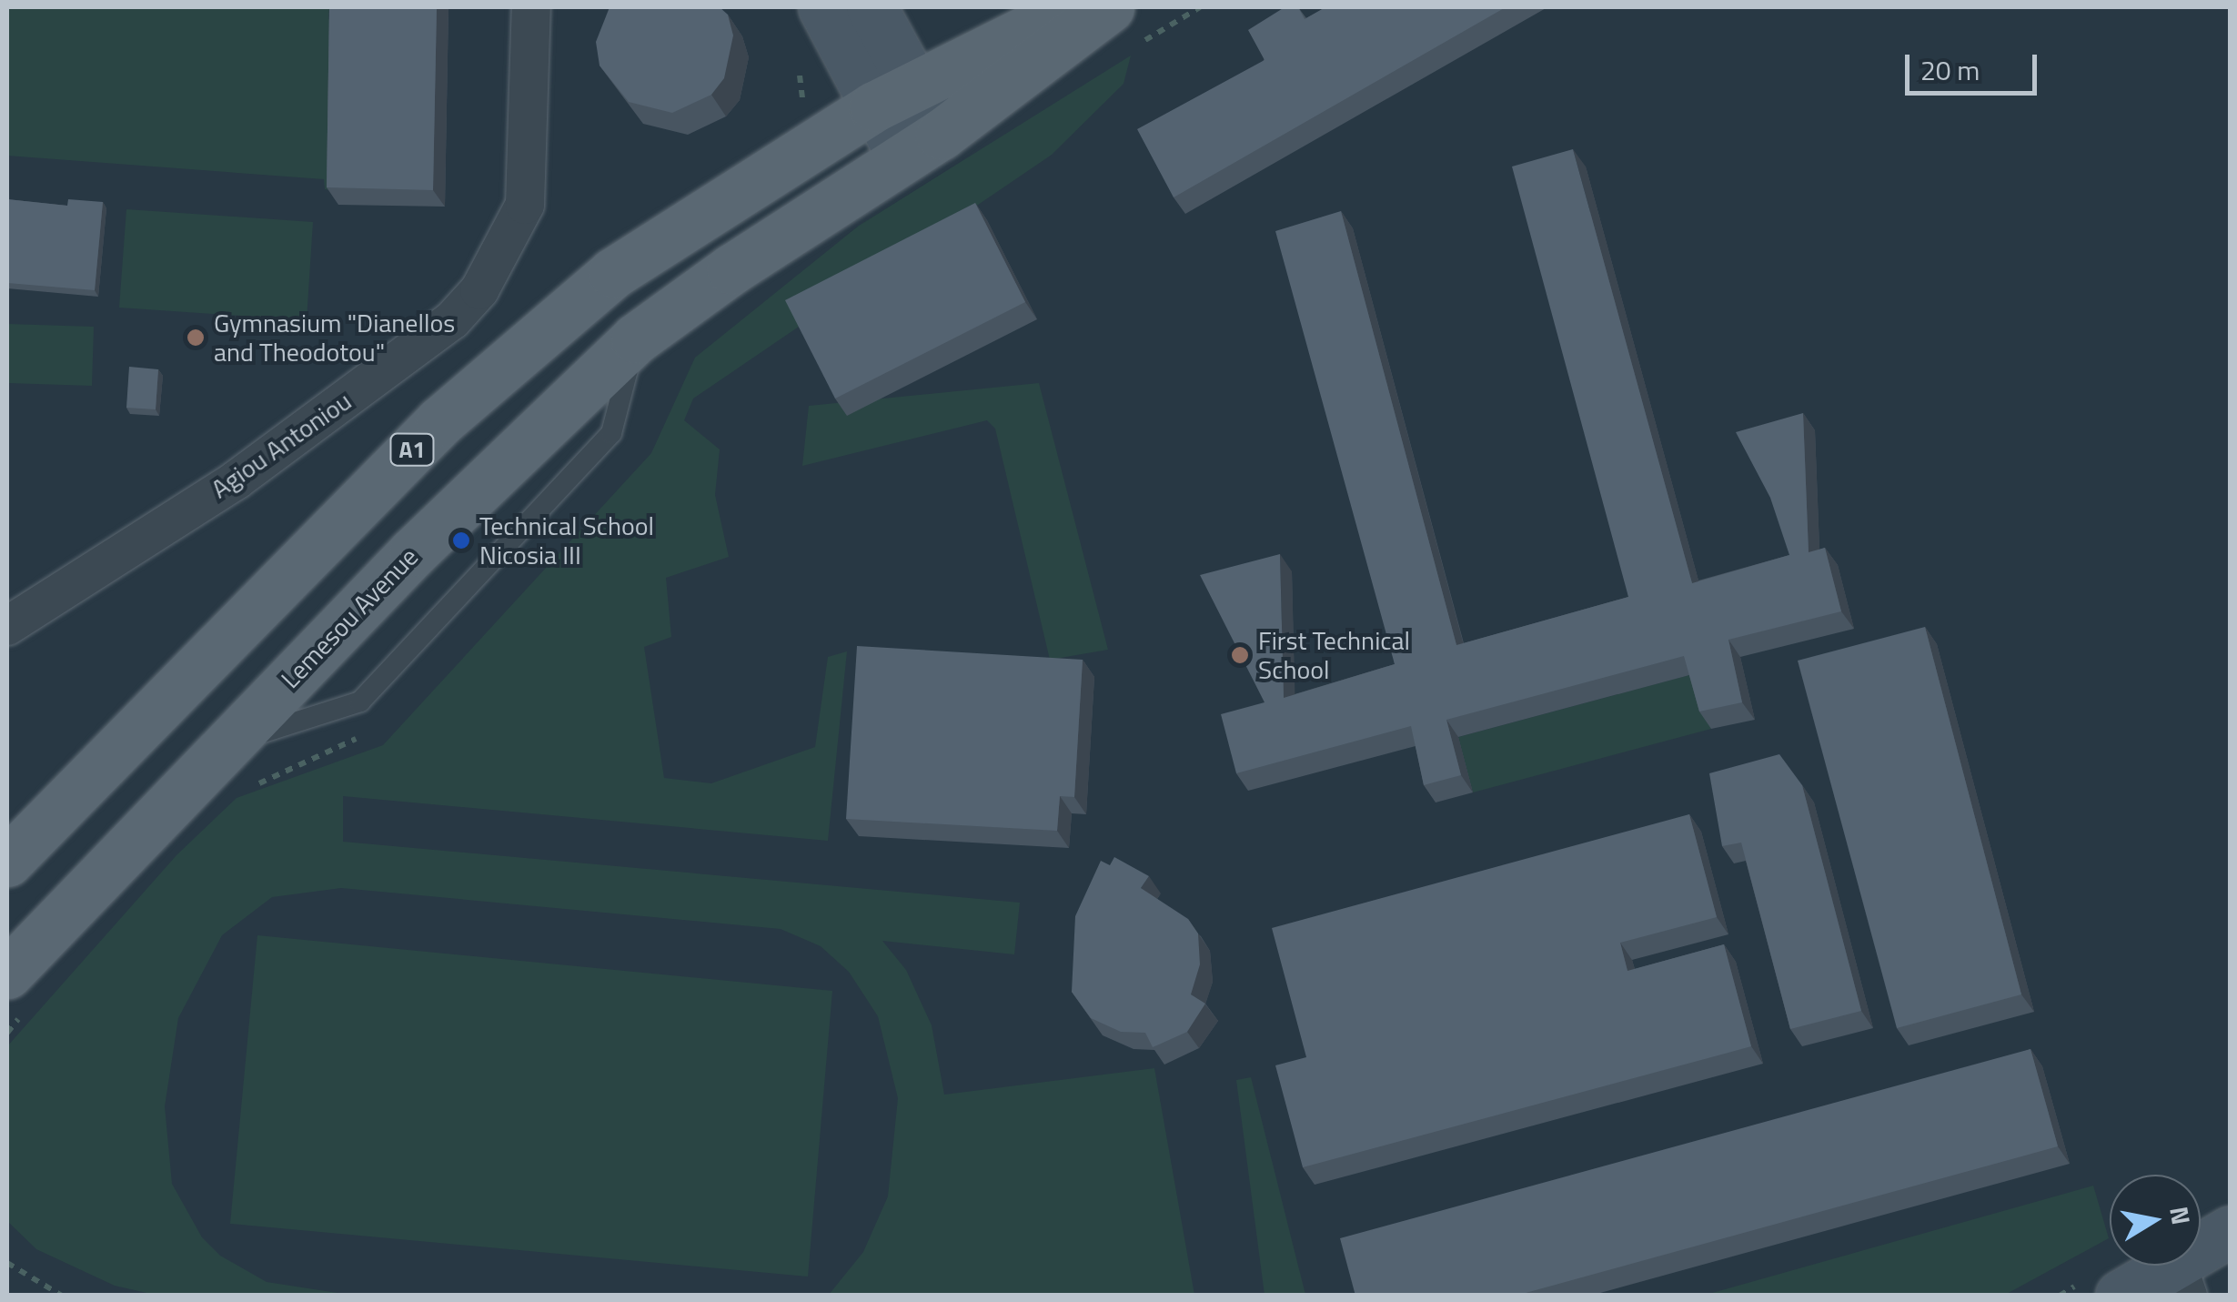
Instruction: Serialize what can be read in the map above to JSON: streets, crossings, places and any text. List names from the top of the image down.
{
  "streets": {
    "main road": ["A1", "Lemesou Avenue"],
    "street": ["Agiou Antoniou"]
  },
  "places": ["Gymnasium \"Dianellos and Theodotou\"", "Technical School Nicosia III", "First Technical School"],
  "scale_bar": "20 m",
  "north": "right"
}
